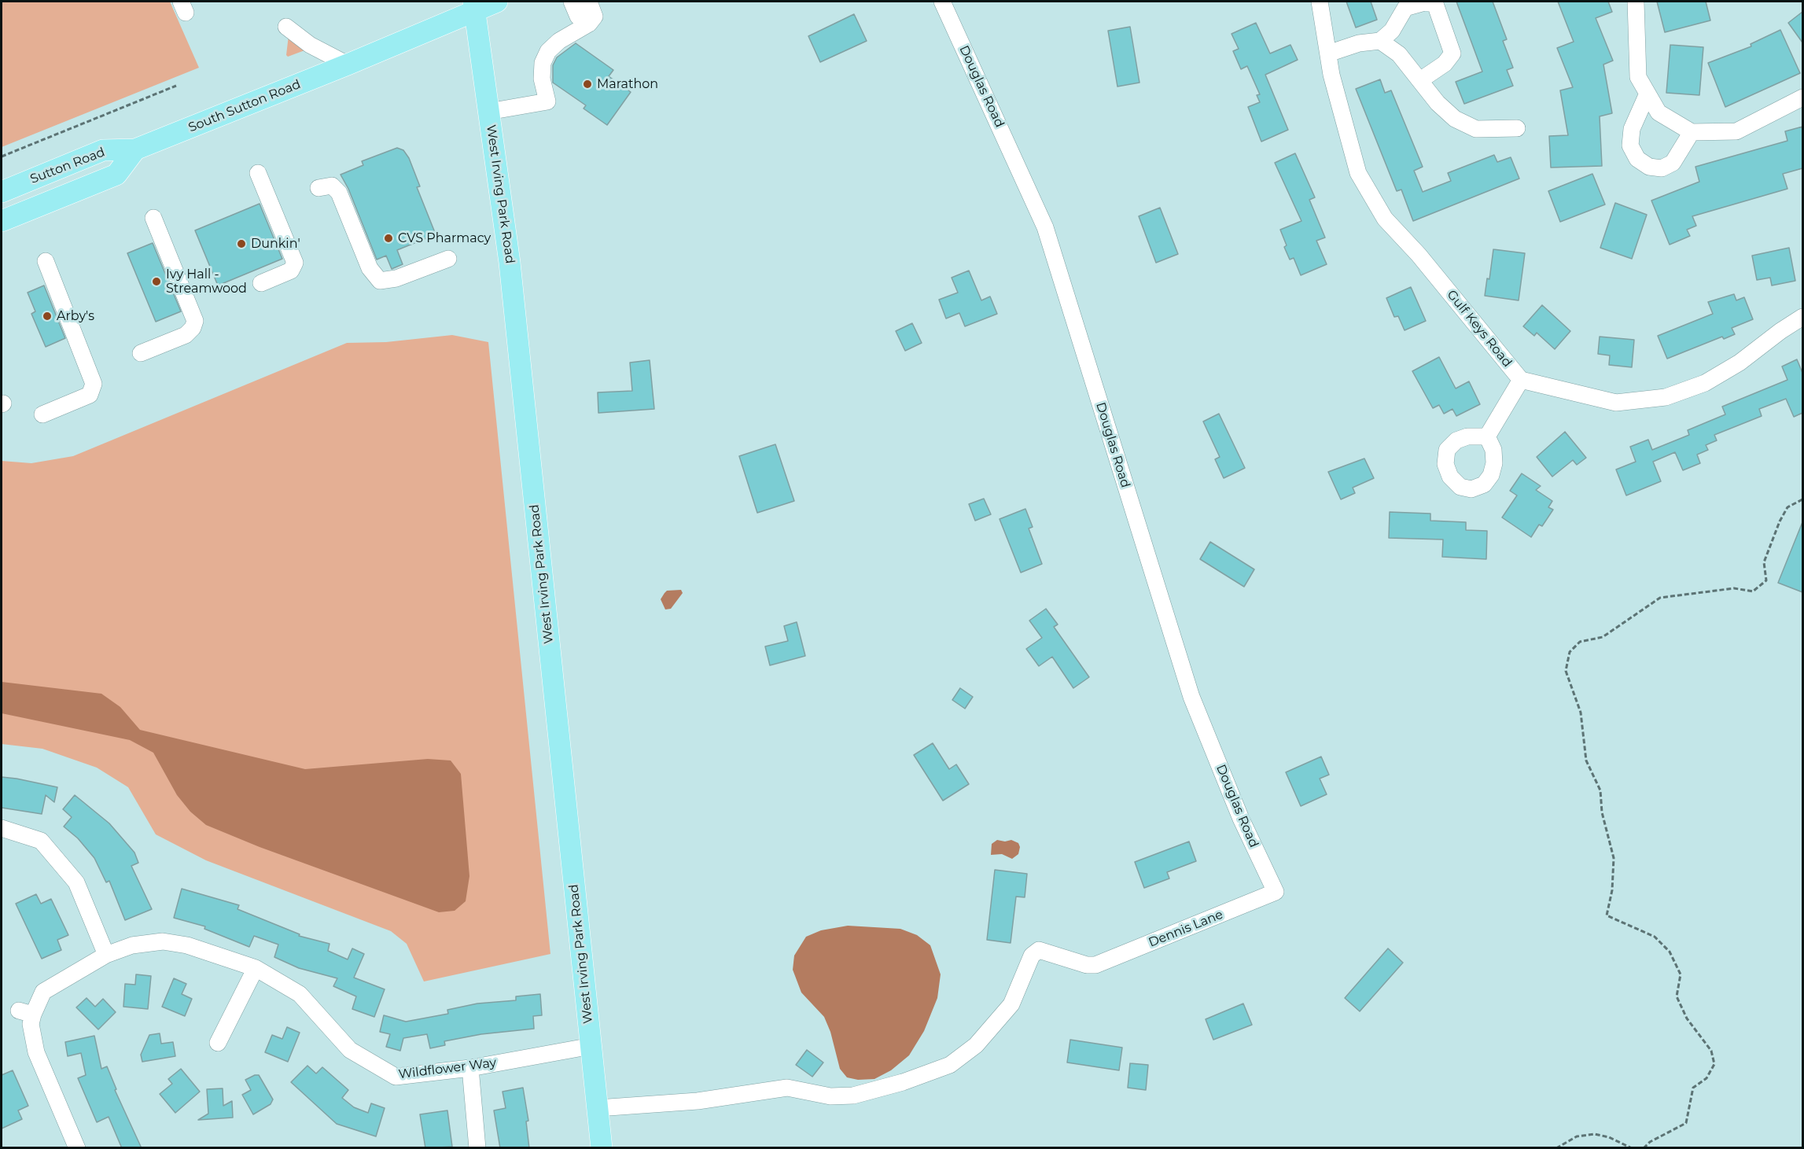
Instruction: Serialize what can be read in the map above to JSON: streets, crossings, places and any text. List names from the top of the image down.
{
  "streets": {
    "main road": ["South Sutton Road", "Sutton Road", "West Irving Park Road"],
    "street": [
      "Douglas Road",
      "Gulf Keys Road",
      "Dennis Lane",
      "Wildflower Way"
    ]
  },
  "crossings": [
    ["Douglas Road", "Dennis Lane"],
    ["South Sutton Road", "Sutton Road"],
    ["South Sutton Road", "West Irving Park Road"],
    ["West Irving Park Road", "Dennis Lane"],
    ["West Irving Park Road", "Wildflower Way"]
  ],
  "places": [
    "Marathon",
    "CVS Pharmacy",
    "Dunkin'",
    "Ivy Hall - Streamwood",
    "Arby's"
  ]
}
